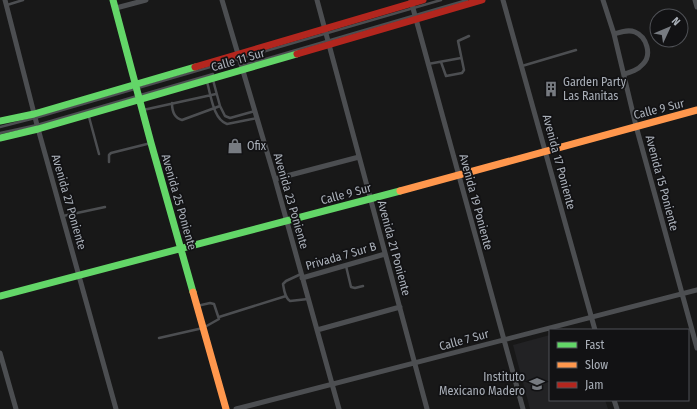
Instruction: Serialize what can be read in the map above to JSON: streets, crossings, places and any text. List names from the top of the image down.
{
  "streets": {
    "main road": ["Calle 11 Sur", "Calle 9 Sur", "Avenida 25 Poniente"],
    "street": [
      "Avenida 17 Poniente",
      "Avenida 15 Poniente",
      "Avenida 23 Poniente",
      "Avenida 27 Poniente",
      "Avenida 19 Poniente",
      "Avenida 21 Poniente",
      "Privada 7 Sur B",
      "Calle 7 Sur"
    ]
  },
  "crossings": [
    ["Calle 11 Sur", "Avenida 23 Poniente"],
    ["Calle 11 Sur", "Avenida 27 Poniente"],
    ["Calle 11 Sur", "Avenida 25 Poniente"],
    ["Calle 11 Sur", "Avenida 19 Poniente"],
    ["Calle 11 Sur", "Avenida 21 Poniente"],
    ["Calle 9 Sur", "Avenida 17 Poniente"],
    ["Calle 9 Sur", "Avenida 15 Poniente"],
    ["Calle 9 Sur", "Avenida 23 Poniente"],
    ["Calle 9 Sur", "Avenida 27 Poniente"],
    ["Calle 9 Sur", "Avenida 25 Poniente"],
    ["Calle 9 Sur", "Avenida 19 Poniente"],
    ["Calle 9 Sur", "Avenida 21 Poniente"],
    ["Avenida 17 Poniente", "Calle 7 Sur"],
    ["Avenida 15 Poniente", "Calle 7 Sur"],
    ["Avenida 23 Poniente", "Privada 7 Sur B"],
    ["Avenida 23 Poniente", "Calle 7 Sur"],
    ["Avenida 19 Poniente", "Calle 7 Sur"],
    ["Avenida 21 Poniente", "Privada 7 Sur B"],
    ["Avenida 21 Poniente", "Calle 7 Sur"]
  ],
  "places": {
    "building": ["Garden Party Las Ranitas"],
    "shop": ["Ofix"],
    "school or university": ["Instituto Mexicano Madero"]
  },
  "legend": ["Fast", "Slow", "Jam"],
  "north": "top right"
}
